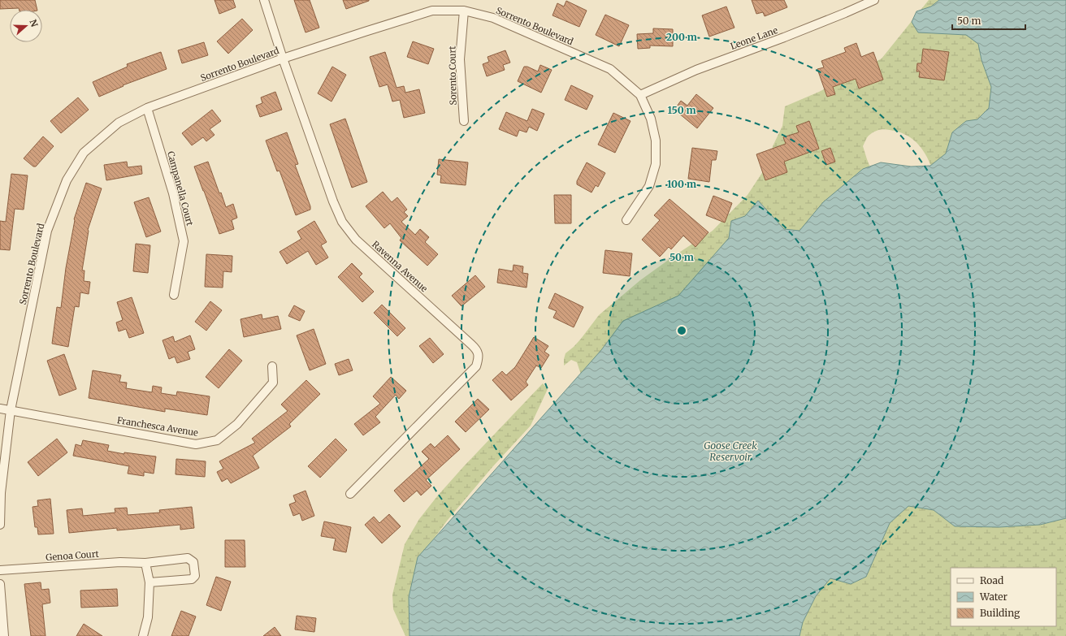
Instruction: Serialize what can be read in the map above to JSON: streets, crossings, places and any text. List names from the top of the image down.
{
  "streets": {
    "street": [
      "Sorrento Boulevard",
      "Leone Lane",
      "Sorento Court",
      "Campanella Court",
      "Ravenna Avenue",
      "Franchesca Avenue",
      "Genoa Court"
    ]
  },
  "crossings": [
    ["Sorrento Boulevard", "Leone Lane"],
    ["Sorrento Boulevard", "Sorento Court"],
    ["Sorrento Boulevard", "Campanella Court"],
    ["Sorrento Boulevard", "Ravenna Avenue"],
    ["Sorrento Boulevard", "Franchesca Avenue"]
  ],
  "water": ["Goose Creek Reservoir"],
  "legend": ["Road", "Water", "Building"],
  "scale_bar": "50 m",
  "north": "right",
  "rings": [
    "200 m",
    "150 m",
    "100 m",
    "50 m"
  ]
}
